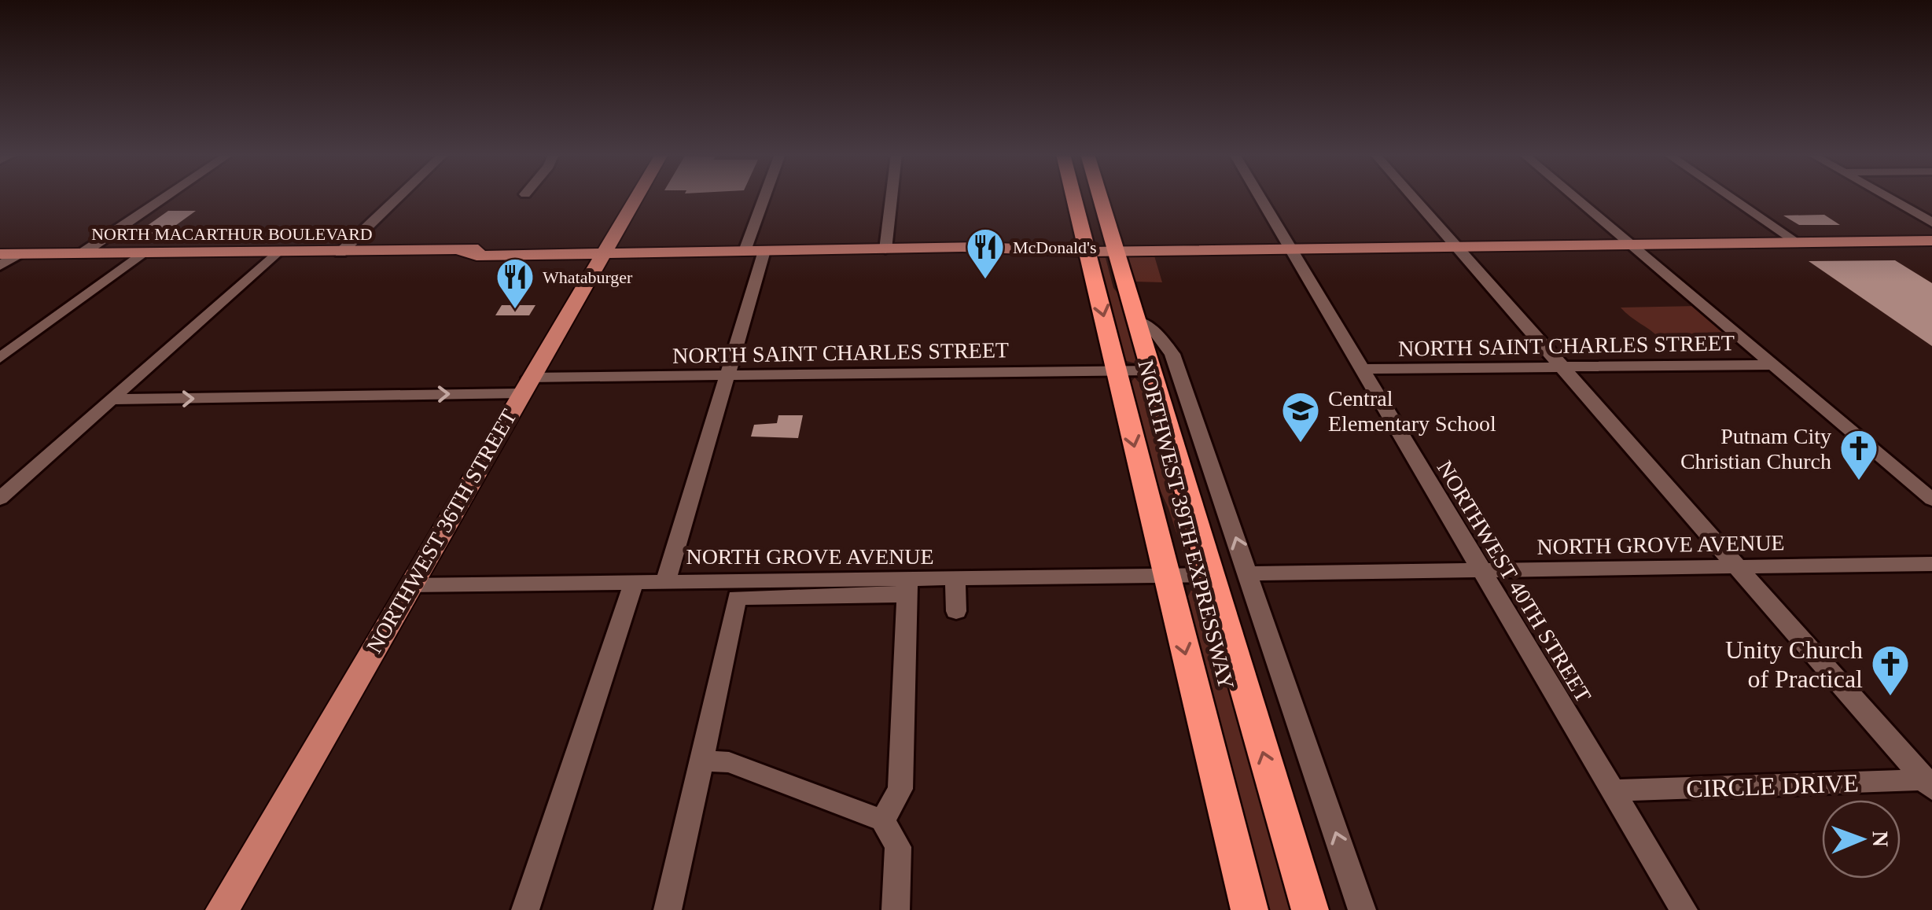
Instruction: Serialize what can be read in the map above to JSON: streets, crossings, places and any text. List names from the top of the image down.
{
  "streets": {
    "highway": ["NORTHWEST 39TH EXPRESSWAY"],
    "main road": ["NORTH MACARTHUR BOULEVARD", "NORTHWEST 36TH STREET"],
    "street": [
      "NORTH SAINT CHARLES STREET",
      "NORTH GROVE AVENUE",
      "NORTHWEST 40TH STREET",
      "CIRCLE DRIVE"
    ]
  },
  "crossings": [
    ["NORTH MACARTHUR BOULEVARD", "NORTHWEST 39TH EXPRESSWAY"],
    ["NORTH MACARTHUR BOULEVARD", "NORTHWEST 36TH STREET"],
    ["NORTH MACARTHUR BOULEVARD", "NORTHWEST 40TH STREET"],
    ["NORTH SAINT CHARLES STREET", "NORTHWEST 39TH EXPRESSWAY"],
    ["NORTH SAINT CHARLES STREET", "NORTHWEST 36TH STREET"],
    ["NORTH SAINT CHARLES STREET", "NORTHWEST 40TH STREET"],
    ["NORTHWEST 39TH EXPRESSWAY", "NORTH GROVE AVENUE"],
    ["NORTHWEST 36TH STREET", "NORTH GROVE AVENUE"],
    ["NORTH GROVE AVENUE", "NORTHWEST 40TH STREET"],
    ["NORTHWEST 40TH STREET", "CIRCLE DRIVE"]
  ],
  "places": {
    "restaurant": ["McDonald's", "Whataburger"],
    "school or university": ["Central Elementary School"],
    "church": ["Putnam City Christian Church", "Unity Church of Practical"]
  },
  "north": "right"
}
